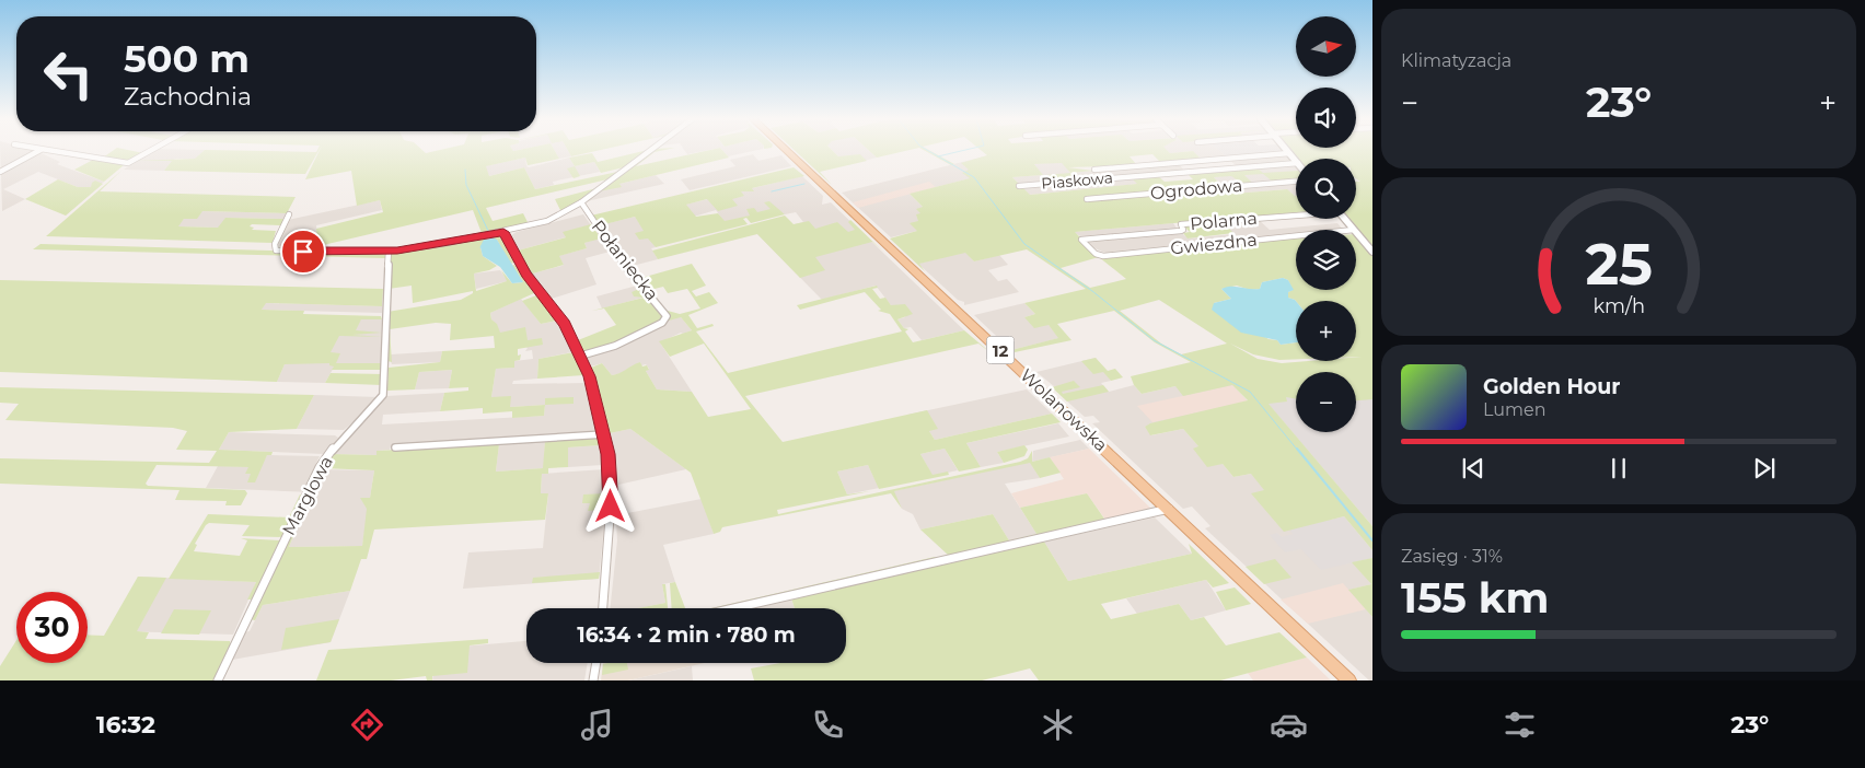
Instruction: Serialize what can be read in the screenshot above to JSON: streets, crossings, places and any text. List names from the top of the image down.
{
  "streets": {
    "main road": ["12", "Wolanowska"],
    "street": [
      "Piaskowa",
      "Ogrodowa",
      "Polarna",
      "Gwiezdna",
      "Połaniecka",
      "Marglowa"
    ]
  },
  "crossings": [
    ["Polarna", "Gwiezdna"]
  ],
  "north": "right",
  "page": {
    "tile": [
      "Klimatyzacja",
      ["Zasięg · 31%", "155 km"]
    ],
    "map_buttons": ["+", "−"],
    "turn": ["500 m", "Zachodnia"],
    "heat": ["−", "23°", "+"],
    "song": ["Golden Hour", "Lumen"],
    "limit": "30",
    "trip": "16:34 · 2 min · 780 m",
    "tabs": ["16:32", "23°"],
    "gauge": ["25", "km/h"]
  }
}
